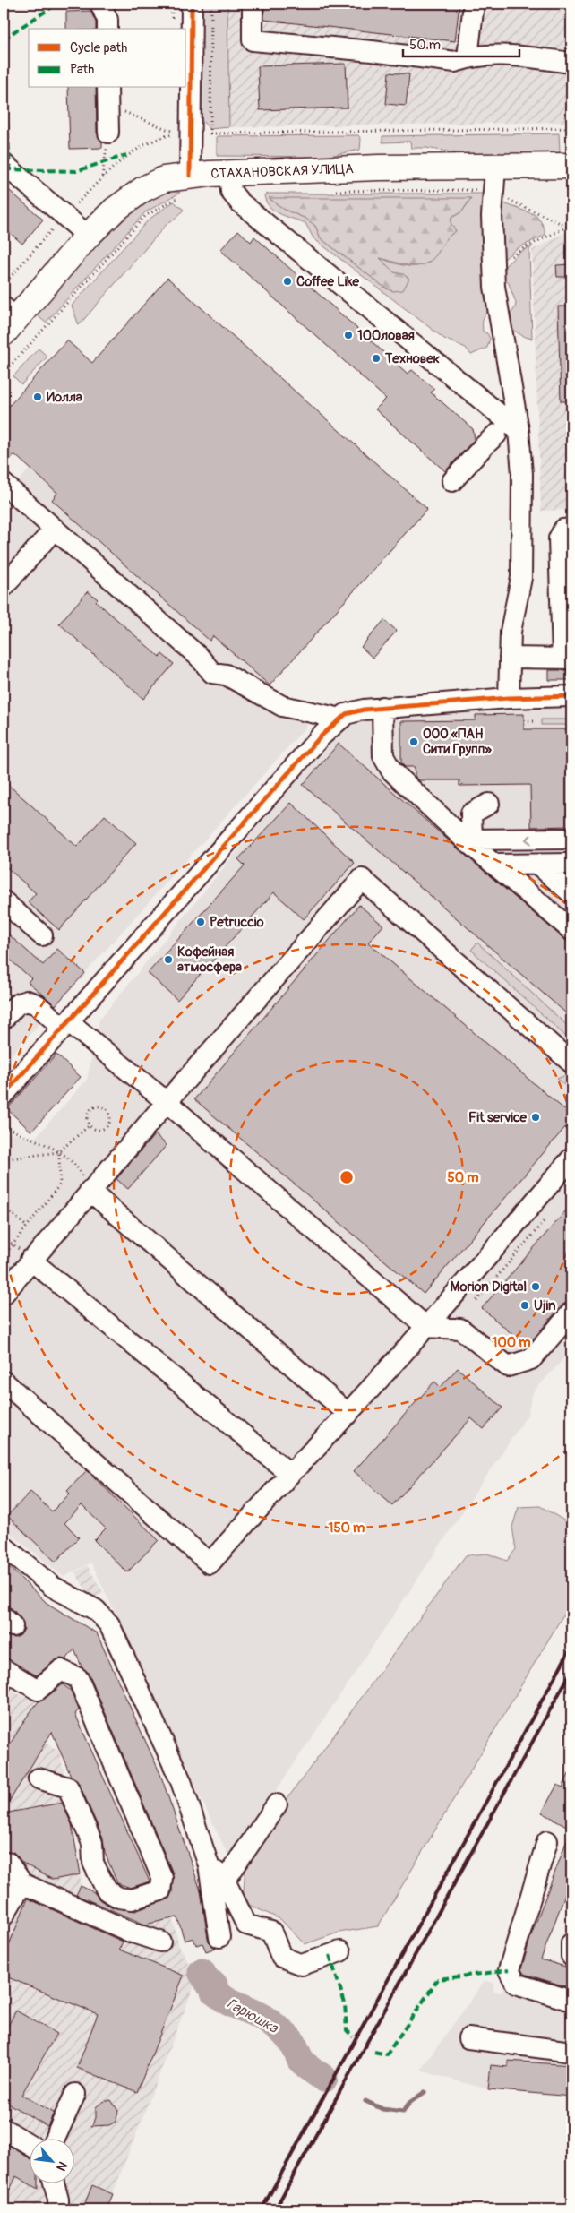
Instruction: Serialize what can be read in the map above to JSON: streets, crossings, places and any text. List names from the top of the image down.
{
  "streets": {
    "main road": ["СТАХАНОВСКАЯ УЛИЦА"]
  },
  "water": ["Гарюшка"],
  "places": [
    "Coffee Like",
    "100ловая",
    "Техновек",
    "Иолла",
    "ООО «ПАН Сити Групп»",
    "Petruccio",
    "Кофейная атмосфера",
    "Fit service",
    "Morion Digital",
    "Ujin"
  ],
  "legend": ["Cycle path", "Path"],
  "scale_bar": "50 m",
  "north": "bottom right",
  "rings": ["50 m", "100 m", "150 m"]
}
